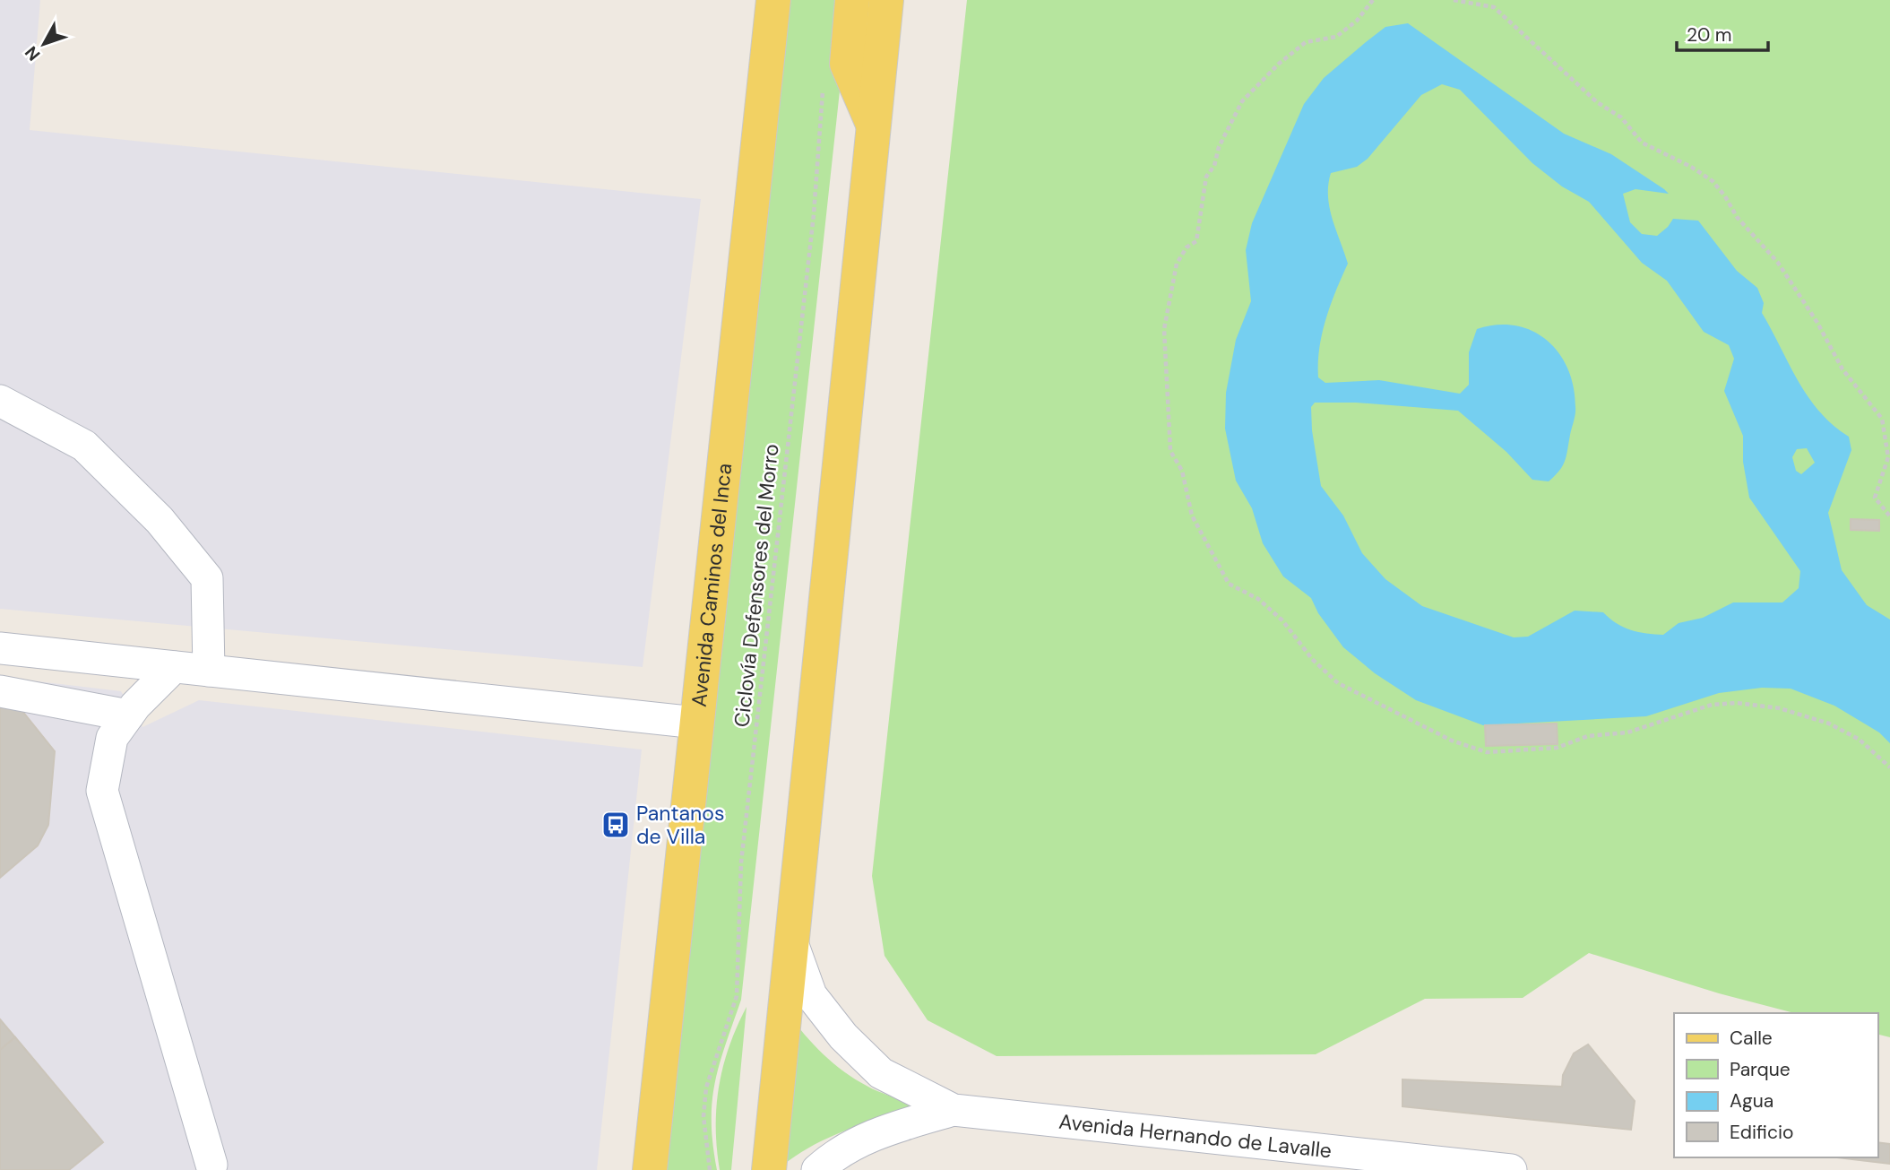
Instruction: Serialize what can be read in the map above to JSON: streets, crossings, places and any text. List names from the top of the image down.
{
  "streets": {
    "main road": ["Avenida Caminos del Inca"],
    "street": ["Avenida Hernando de Lavalle"],
    "path": ["Ciclovía Defensores del Morro"]
  },
  "places": {
    "bus stop": ["Pantanos de Villa"]
  },
  "legend": [
    "Calle",
    "Parque",
    "Agua",
    "Edificio"
  ],
  "scale_bar": "20 m",
  "north": "bottom left"
}
